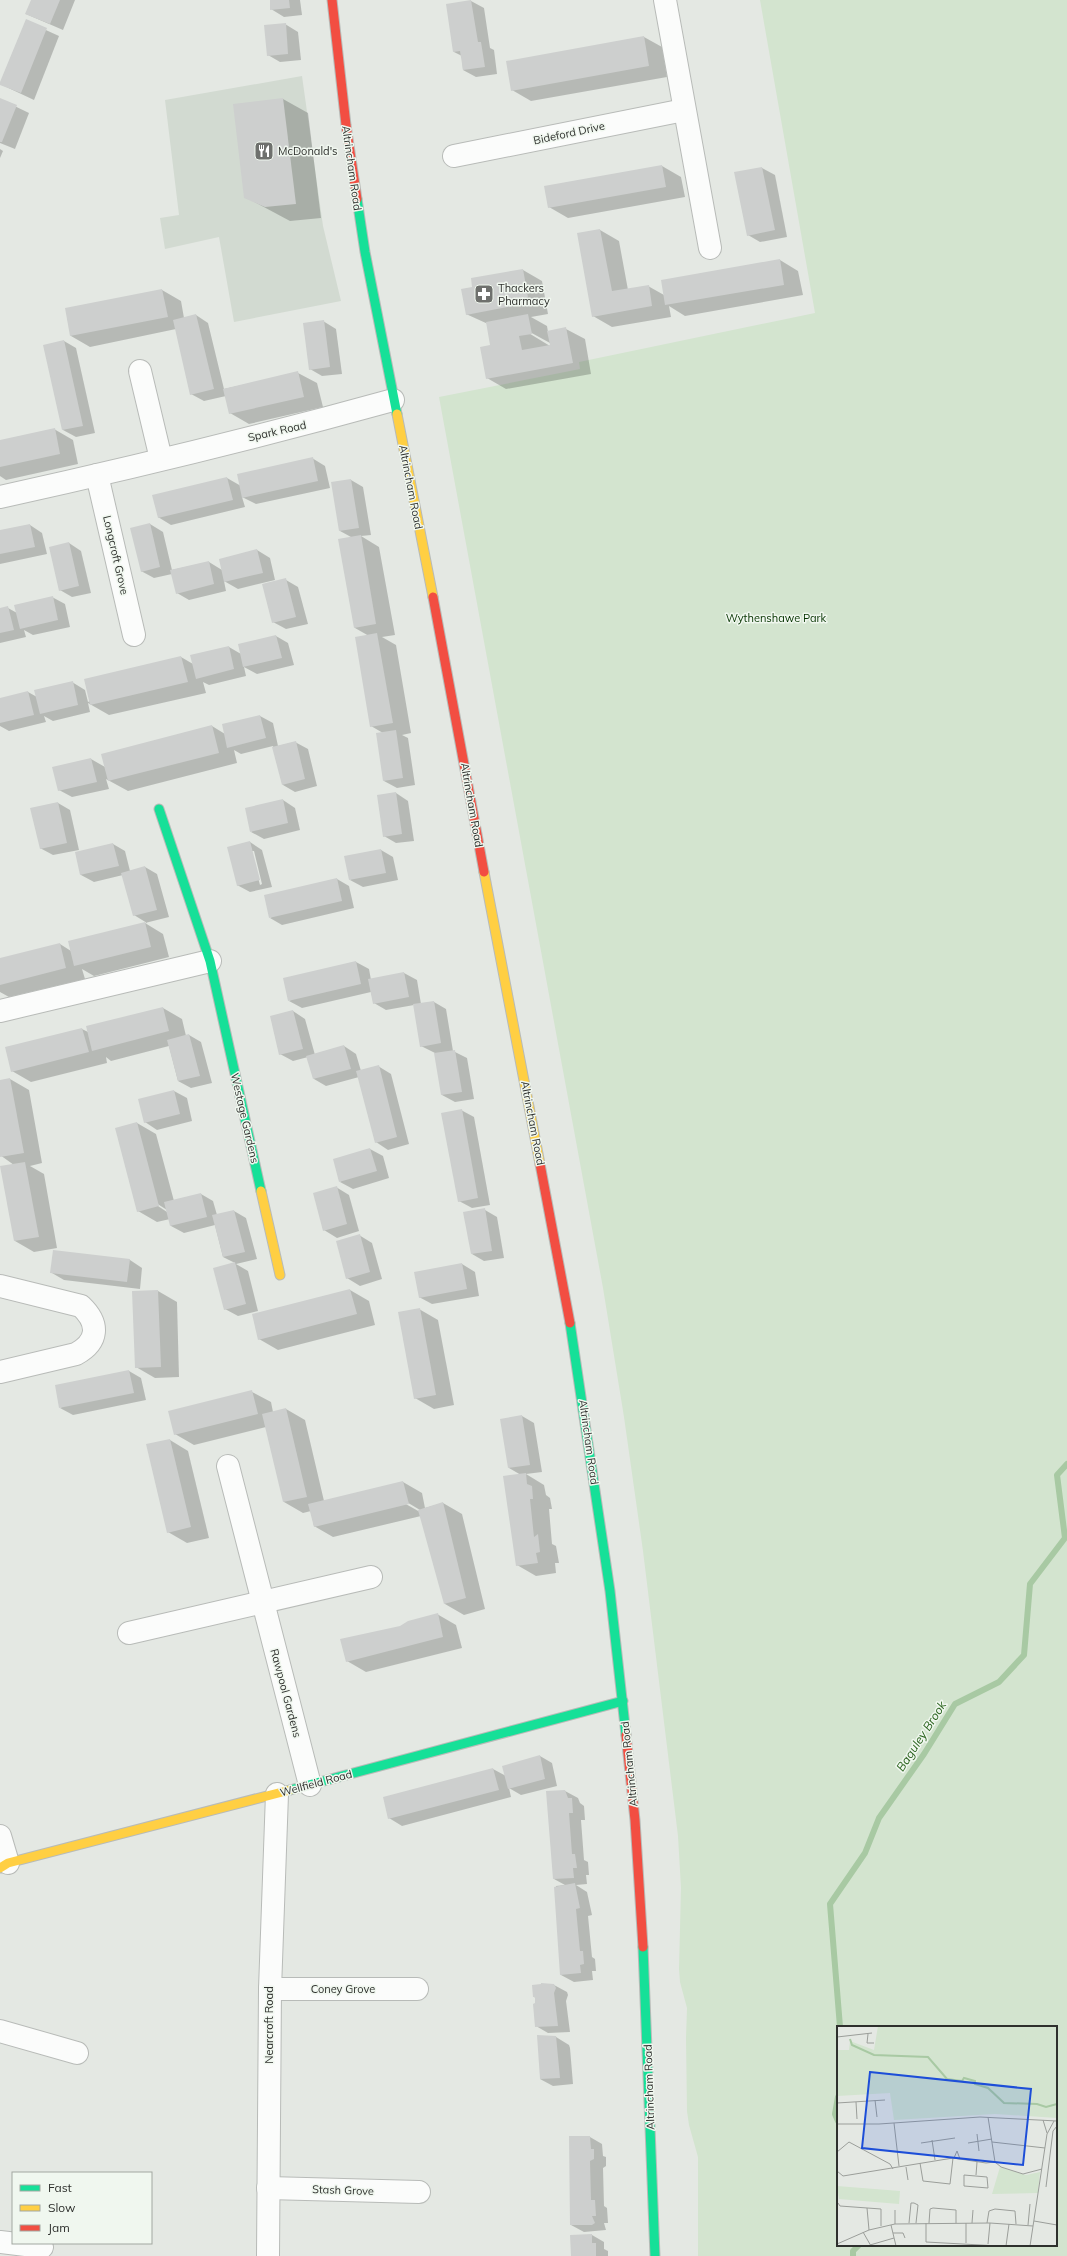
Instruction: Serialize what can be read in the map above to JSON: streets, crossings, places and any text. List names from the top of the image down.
{
  "streets": {
    "main road": ["Altrincham Road", "Westage Gardens", "Wellfield Road"],
    "street": [
      "Bideford Drive",
      "Spark Road",
      "Longcroft Grove",
      "Rawpool Gardens",
      "Coney Grove",
      "Nearcroft Road",
      "Stash Grove"
    ]
  },
  "crossings": [
    ["Altrincham Road", "Spark Road"],
    ["Altrincham Road", "Wellfield Road"],
    ["Spark Road", "Longcroft Grove"],
    ["Rawpool Gardens", "Wellfield Road"],
    ["Wellfield Road", "Nearcroft Road"],
    ["Coney Grove", "Nearcroft Road"],
    ["Nearcroft Road", "Stash Grove"]
  ],
  "water": ["Baguley Brook"],
  "parks": ["Wythenshawe Park"],
  "places": {
    "restaurant": ["McDonald's"],
    "pharmacy": ["Thackers Pharmacy"]
  },
  "legend": ["Fast", "Slow", "Jam"]
}
